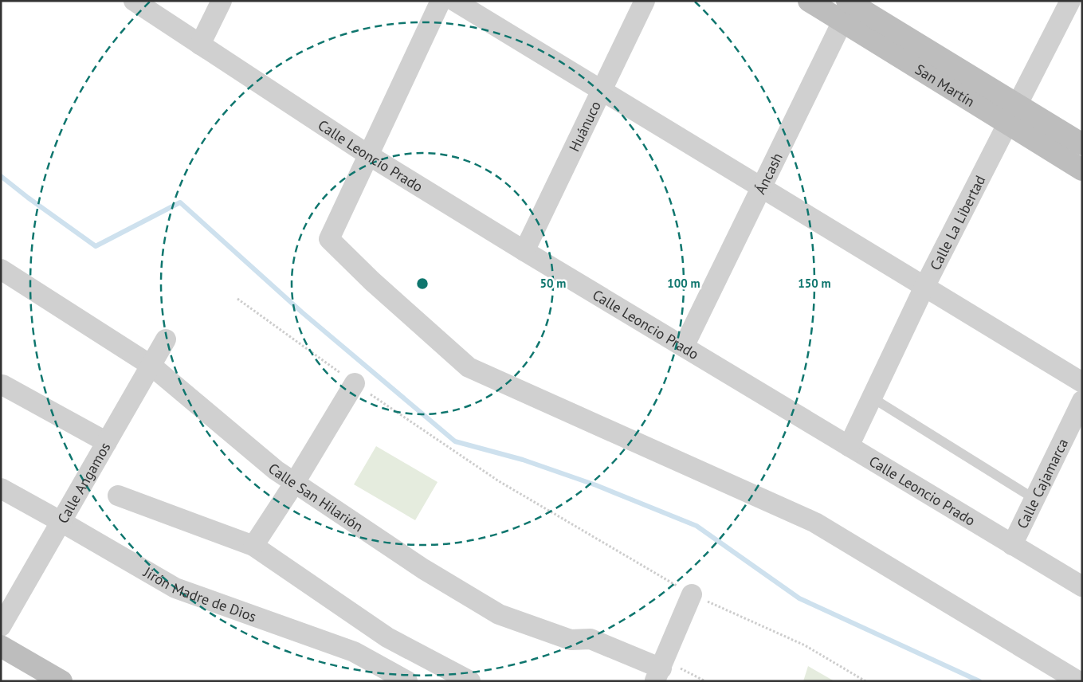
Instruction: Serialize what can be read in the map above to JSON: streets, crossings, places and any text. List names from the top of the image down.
{
  "streets": {
    "street": [
      "San Martín",
      "Huánuco",
      "Calle Leoncio Prado",
      "Áncash",
      "Calle La Libertad",
      "Calle Angamos",
      "Calle Cajamarca",
      "Calle San Hilarión",
      "Jirón Madre de Dios"
    ]
  },
  "crossings": [
    ["San Martín", "Áncash"],
    ["San Martín", "Calle La Libertad"],
    ["Huánuco", "Calle Leoncio Prado"],
    ["Calle Leoncio Prado", "Áncash"],
    ["Calle Leoncio Prado", "Calle La Libertad"],
    ["Calle Leoncio Prado", "Calle Cajamarca"],
    ["Calle Angamos", "Calle San Hilarión"],
    ["Calle Angamos", "Jirón Madre de Dios"]
  ],
  "rings": ["50 m", "100 m", "150 m"]
}
